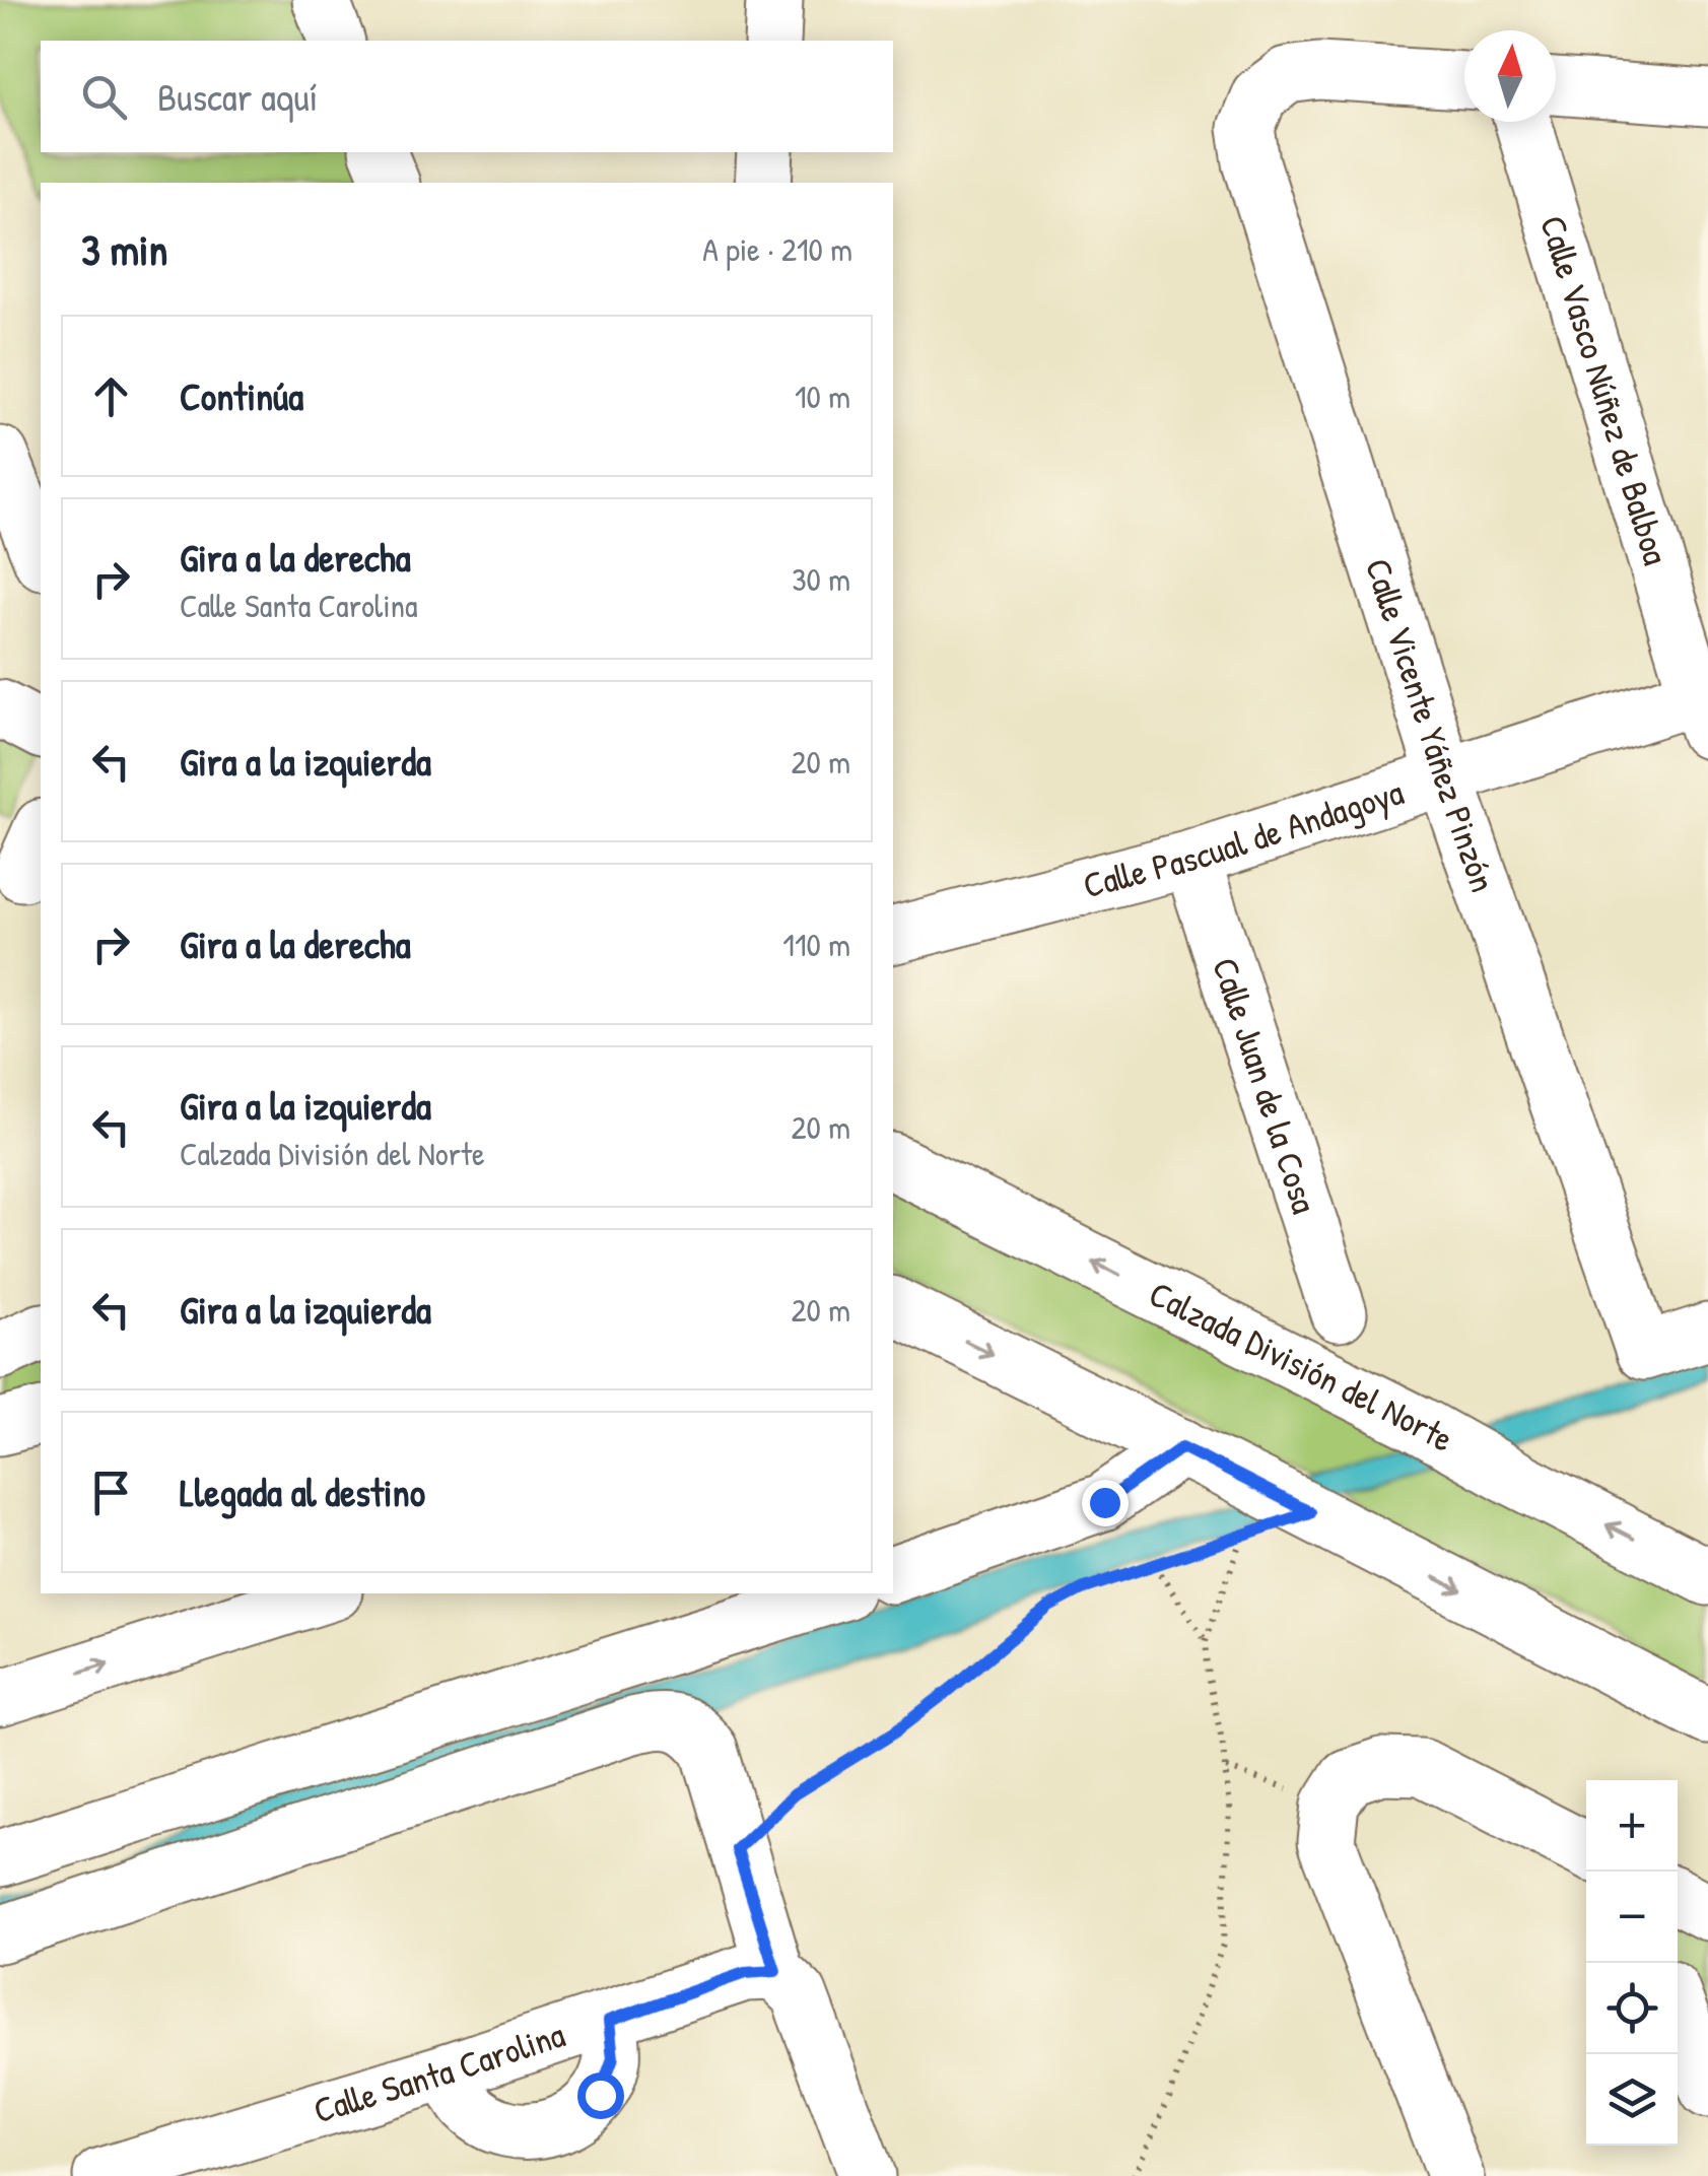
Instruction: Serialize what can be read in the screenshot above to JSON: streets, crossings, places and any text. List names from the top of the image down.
{
  "streets": {
    "street": [
      "Calle Vasco Núñez de Balboa",
      "Calle Vicente Yáñez Pinzón",
      "Calle Pascual de Andagoya",
      "Calle Juan de la Cosa",
      "Calzada División del Norte",
      "Calle Santa Carolina"
    ]
  },
  "crossings": [
    ["Calle Vasco Núñez de Balboa", "Calle Pascual de Andagoya"],
    ["Calle Vicente Yáñez Pinzón", "Calle Pascual de Andagoya"],
    ["Calle Pascual de Andagoya", "Calle Juan de la Cosa"]
  ],
  "north": "top",
  "page": {
    "search": "Buscar aquí",
    "heading": ["3 min", "A pie · 210 m"],
    "list": [
      ["Continúa", "10 m"],
      ["Gira a la derecha", "Calle Santa Carolina", "30 m"],
      ["Gira a la izquierda", "20 m"],
      ["Gira a la derecha", "110 m"],
      ["Gira a la izquierda", "Calzada División del Norte", "20 m"],
      ["Gira a la izquierda", "20 m"],
      "Llegada al destino"
    ],
    "map_buttons": ["+", "−"]
  }
}
